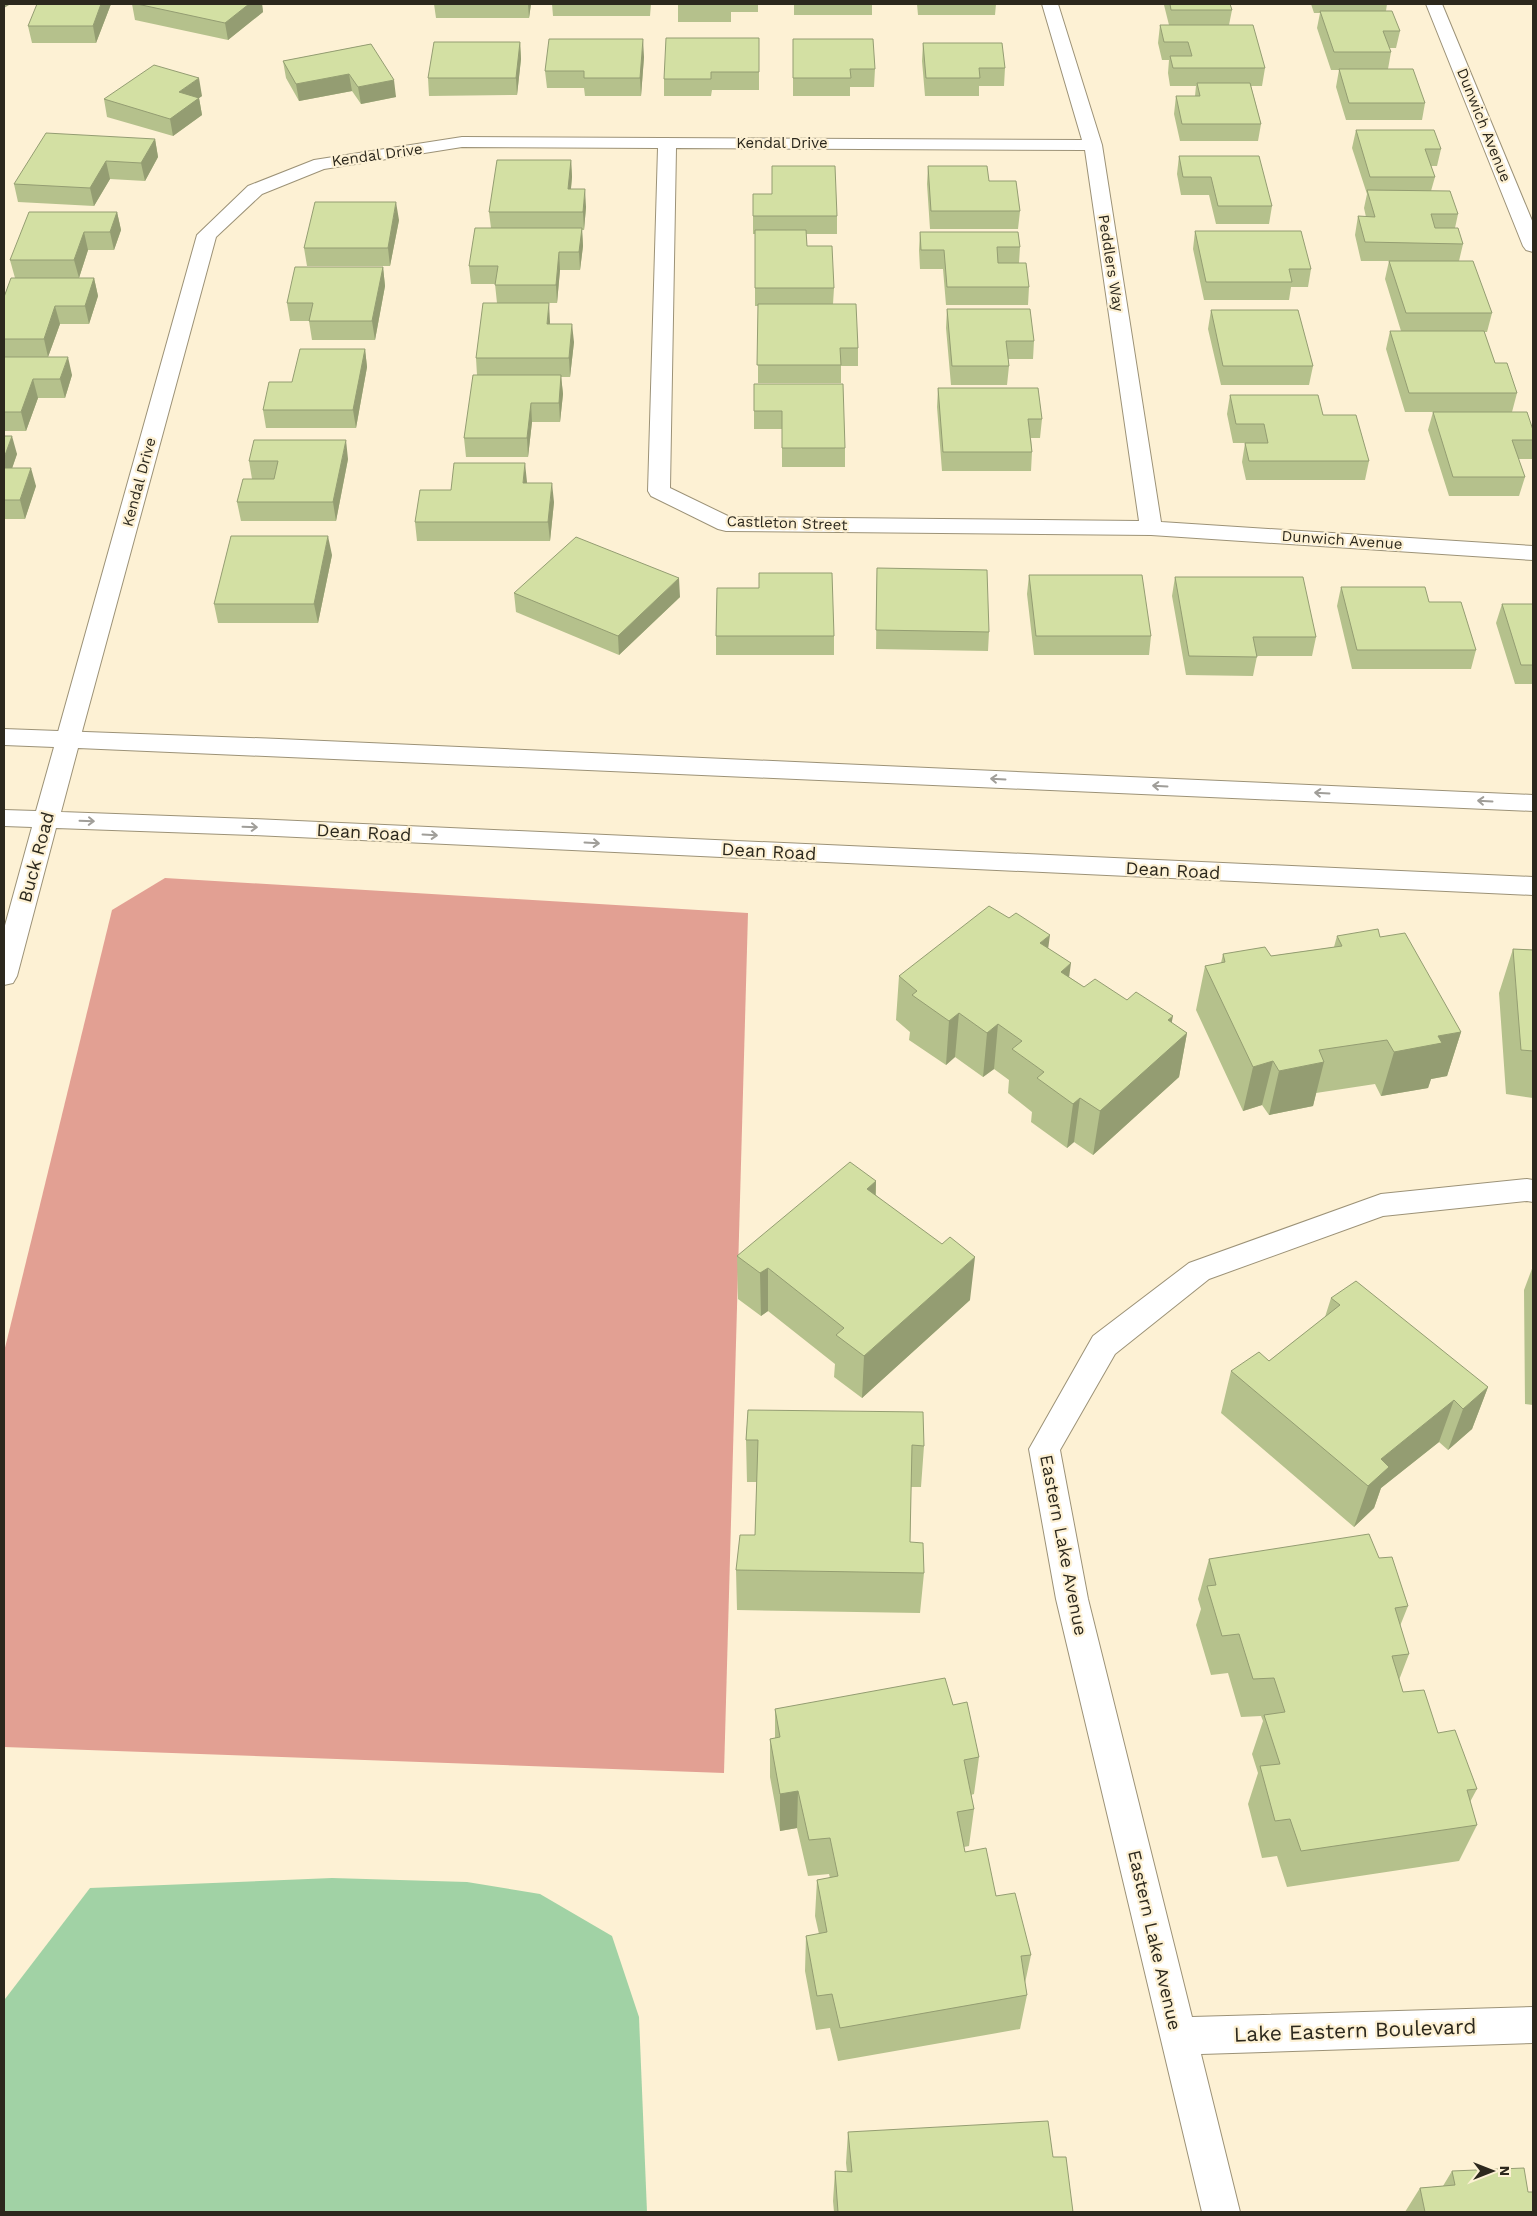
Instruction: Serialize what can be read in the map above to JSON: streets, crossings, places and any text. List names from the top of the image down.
{
  "streets": {
    "street": [
      "Dunwich Avenue",
      "Kendal Drive",
      "Peddlers Way",
      "Castleton Street",
      "Dean Road",
      "Buck Road",
      "Eastern Lake Avenue",
      "Lake Eastern Boulevard"
    ]
  },
  "crossings": [
    ["Dunwich Avenue", "Peddlers Way"],
    ["Dunwich Avenue", "Castleton Street"],
    ["Kendal Drive", "Peddlers Way"],
    ["Kendal Drive", "Castleton Street"],
    ["Kendal Drive", "Buck Road"],
    ["Peddlers Way", "Castleton Street"],
    ["Dean Road", "Buck Road"],
    ["Eastern Lake Avenue", "Lake Eastern Boulevard"]
  ],
  "north": "right"
}
